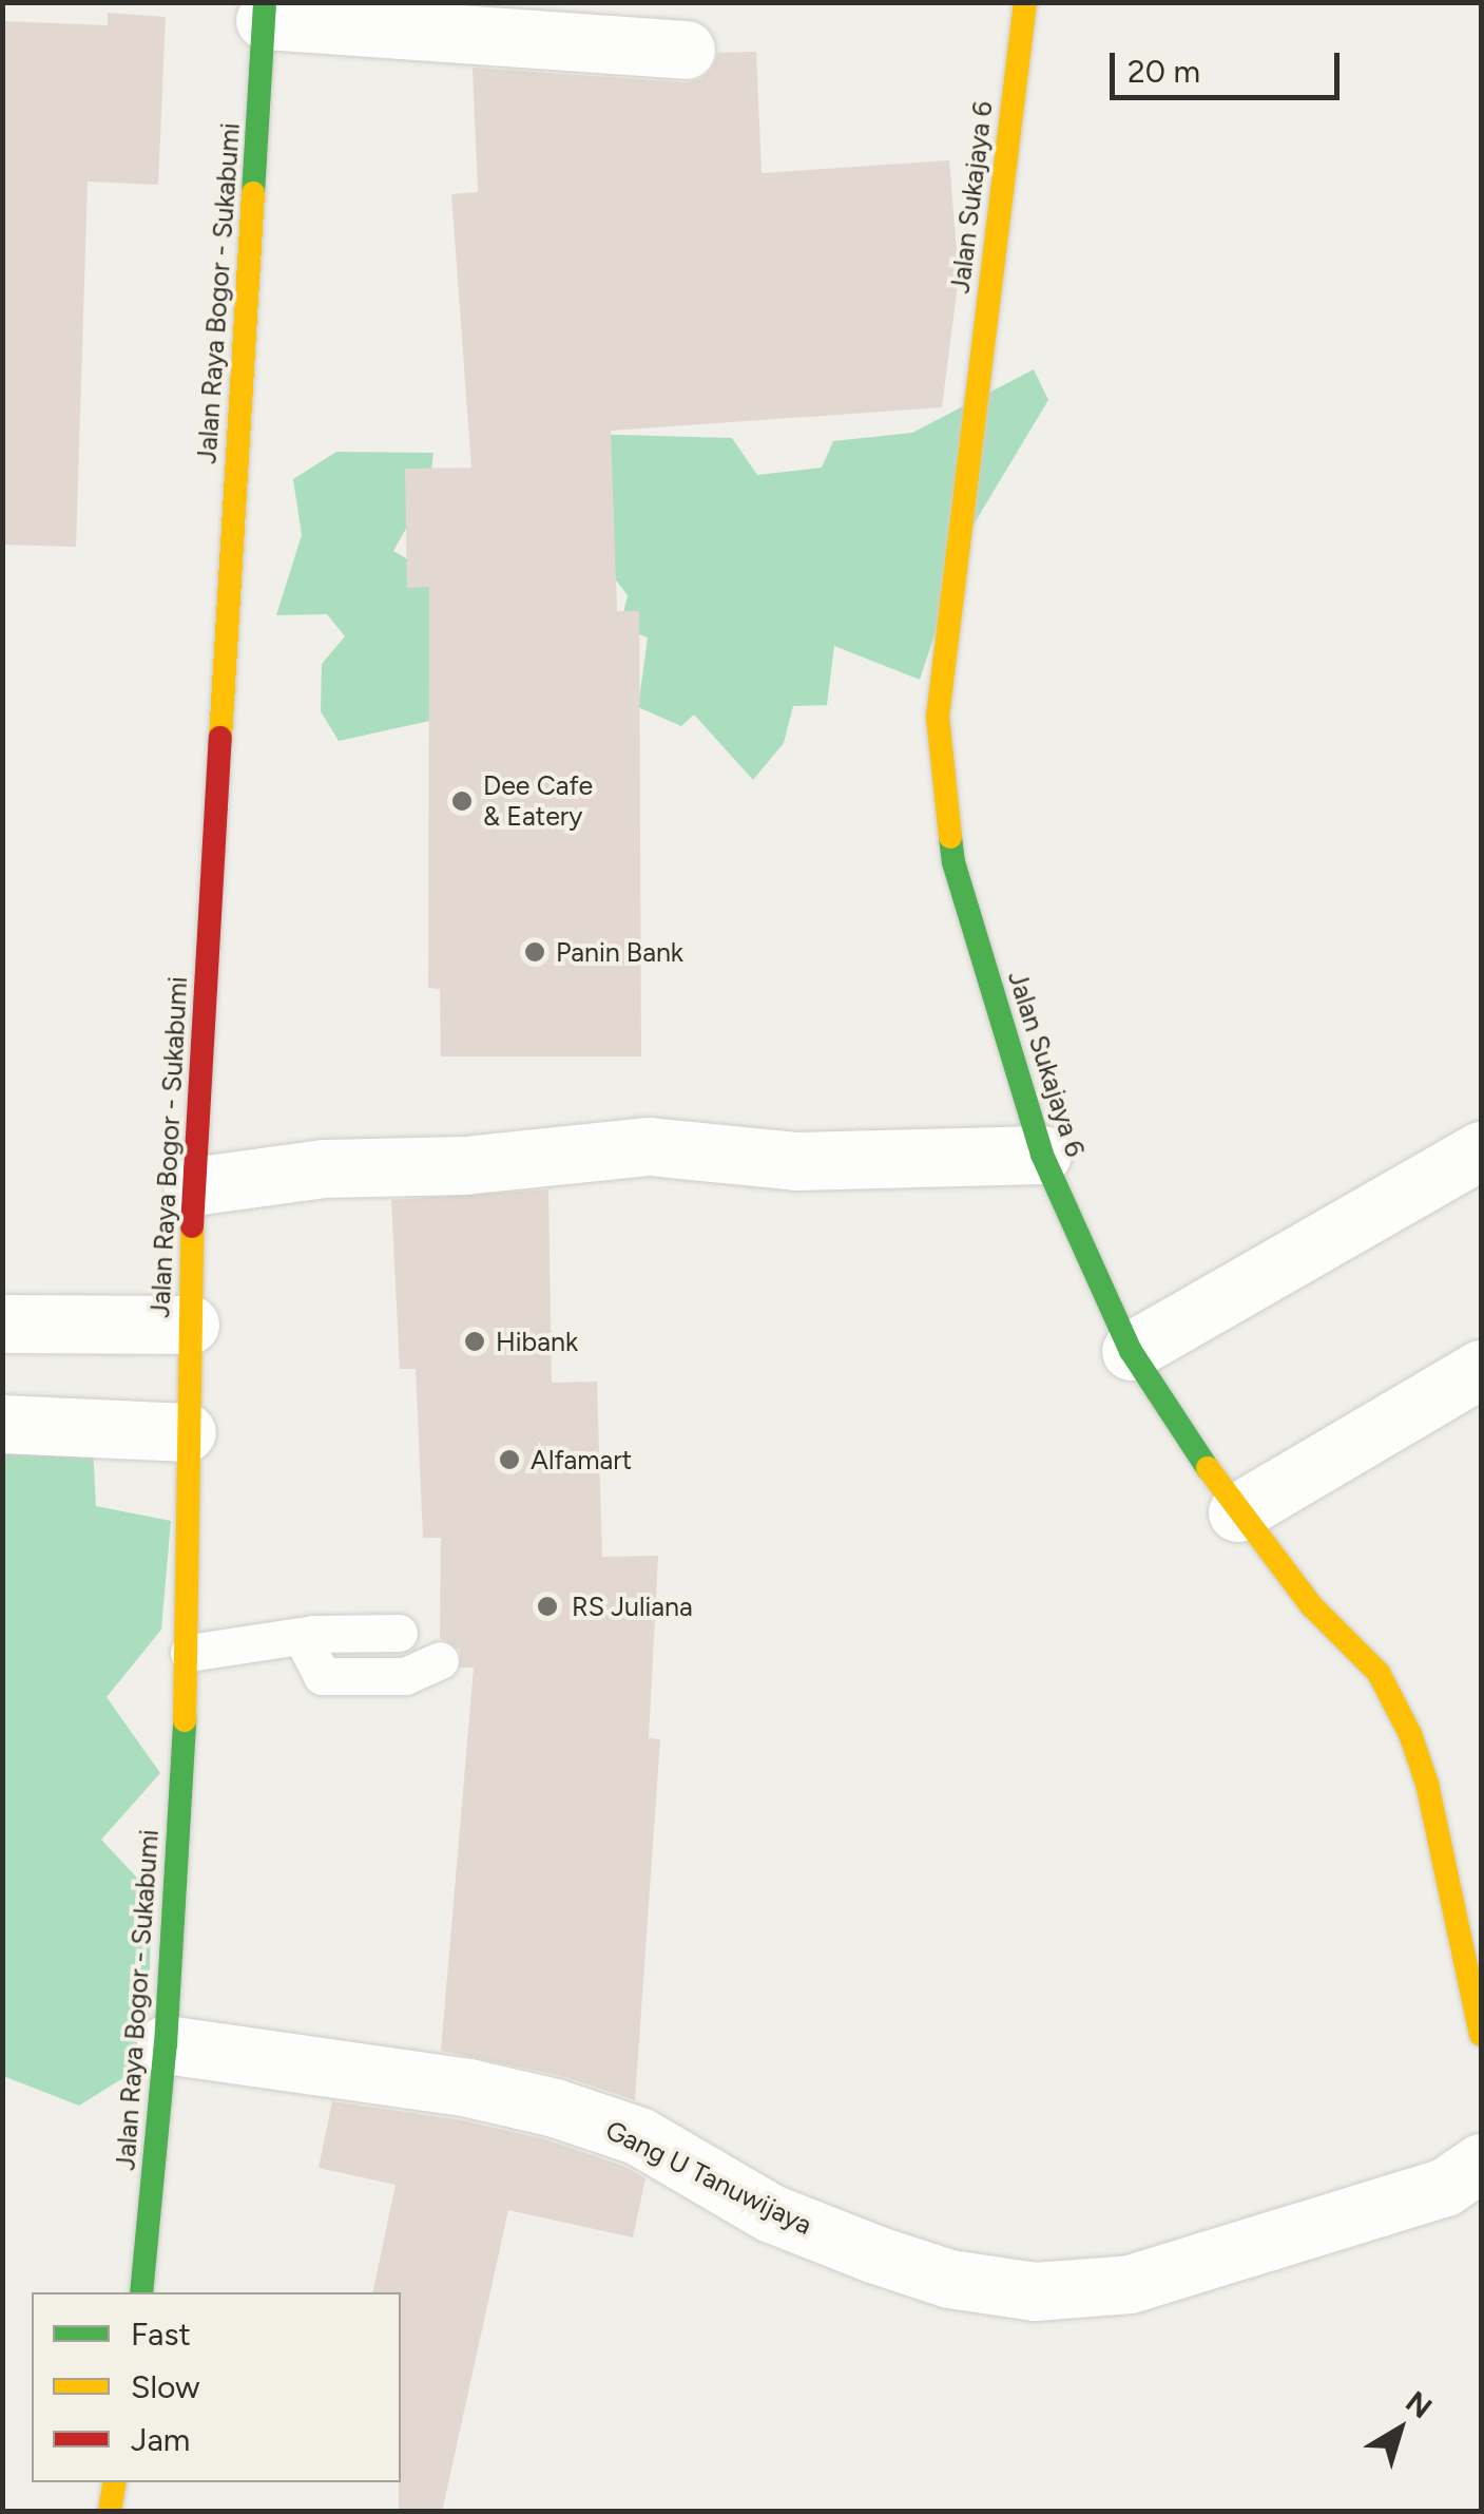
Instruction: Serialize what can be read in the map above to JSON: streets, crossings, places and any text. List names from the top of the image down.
{
  "streets": {
    "main road": ["Jalan Sukajaya 6", "Jalan Raya Bogor - Sukabumi"],
    "street": ["Gang U Tanuwijaya"]
  },
  "crossings": [
    ["Jalan Raya Bogor - Sukabumi", "Gang U Tanuwijaya"]
  ],
  "places": [
    "Dee Cafe & Eatery",
    "Panin Bank",
    "Hibank",
    "Alfamart",
    "RS Juliana"
  ],
  "legend": ["Fast", "Slow", "Jam"],
  "scale_bar": "20 m",
  "north": "top right"
}
